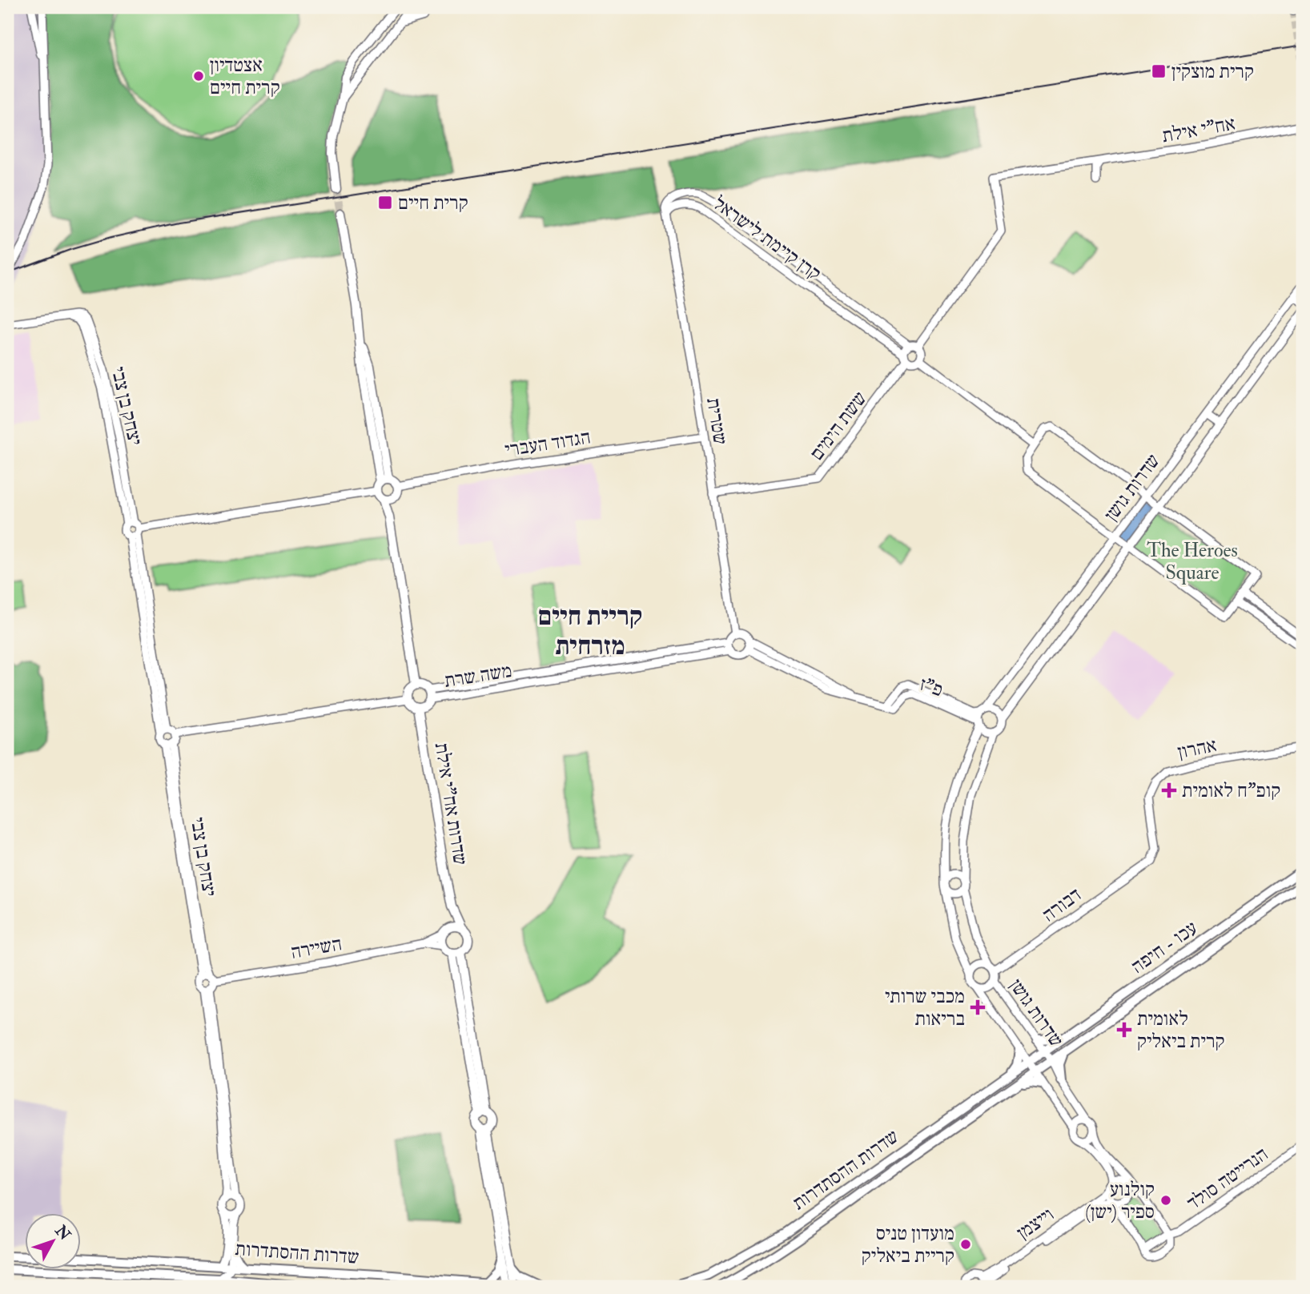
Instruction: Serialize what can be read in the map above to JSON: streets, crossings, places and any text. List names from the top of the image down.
{
  "streets": {
    "highway": ["עכו - חיפה", "שדרות ההסתדרות"],
    "main road": ["שדרות אח\"י אילת"],
    "street": [
      "אח\"י אילת",
      "קרן קיימת לישראל",
      "יצחק בן צבי",
      "שטרית",
      "ששת הימים",
      "הגדוד העברי",
      "שדרות גושן",
      "משה שרת",
      "פ\"ז",
      "אהרון",
      "דבורה",
      "השיירה",
      "הנרייטה סולד",
      "וייצמן"
    ]
  },
  "crossings": [
    ["אח\"י אילת", "קרן קיימת לישראל"],
    ["אח\"י אילת", "ששת הימים"],
    ["קרן קיימת לישראל", "שטרית"],
    ["קרן קיימת לישראל", "ששת הימים"],
    ["יצחק בן צבי", "השיירה"],
    ["שטרית", "ששת הימים"],
    ["שטרית", "הגדוד העברי"],
    ["שטרית", "משה שרת"],
    ["שדרות גושן", "פ\"ז"],
    ["שדרות גושן", "דבורה"],
    ["שדרות גושן", "עכו - חיפה"],
    ["שדרות גושן", "שדרות ההסתדרות"],
    ["משה שרת", "שדרות אח\"י אילת"],
    ["אהרון", "דבורה"],
    ["שדרות אח\"י אילת", "השיירה"],
    ["עכו - חיפה", "שדרות ההסתדרות"]
  ],
  "districts": ["קריית חיים מזרחית"],
  "parks": ["The Heroes Square"],
  "places": {
    "transit": ["קרית מוצקין", "קרית חיים"],
    "other": ["אצטדיון קרית חיים", "קולנוע ספיר (ישן)", "מועדון טניס קריית ביאליק"],
    "health": ["קופ\"ח לאומית", "מכבי שרותי בריאות", "לאומית קרית ביאליק"]
  },
  "north": "top right"
}
